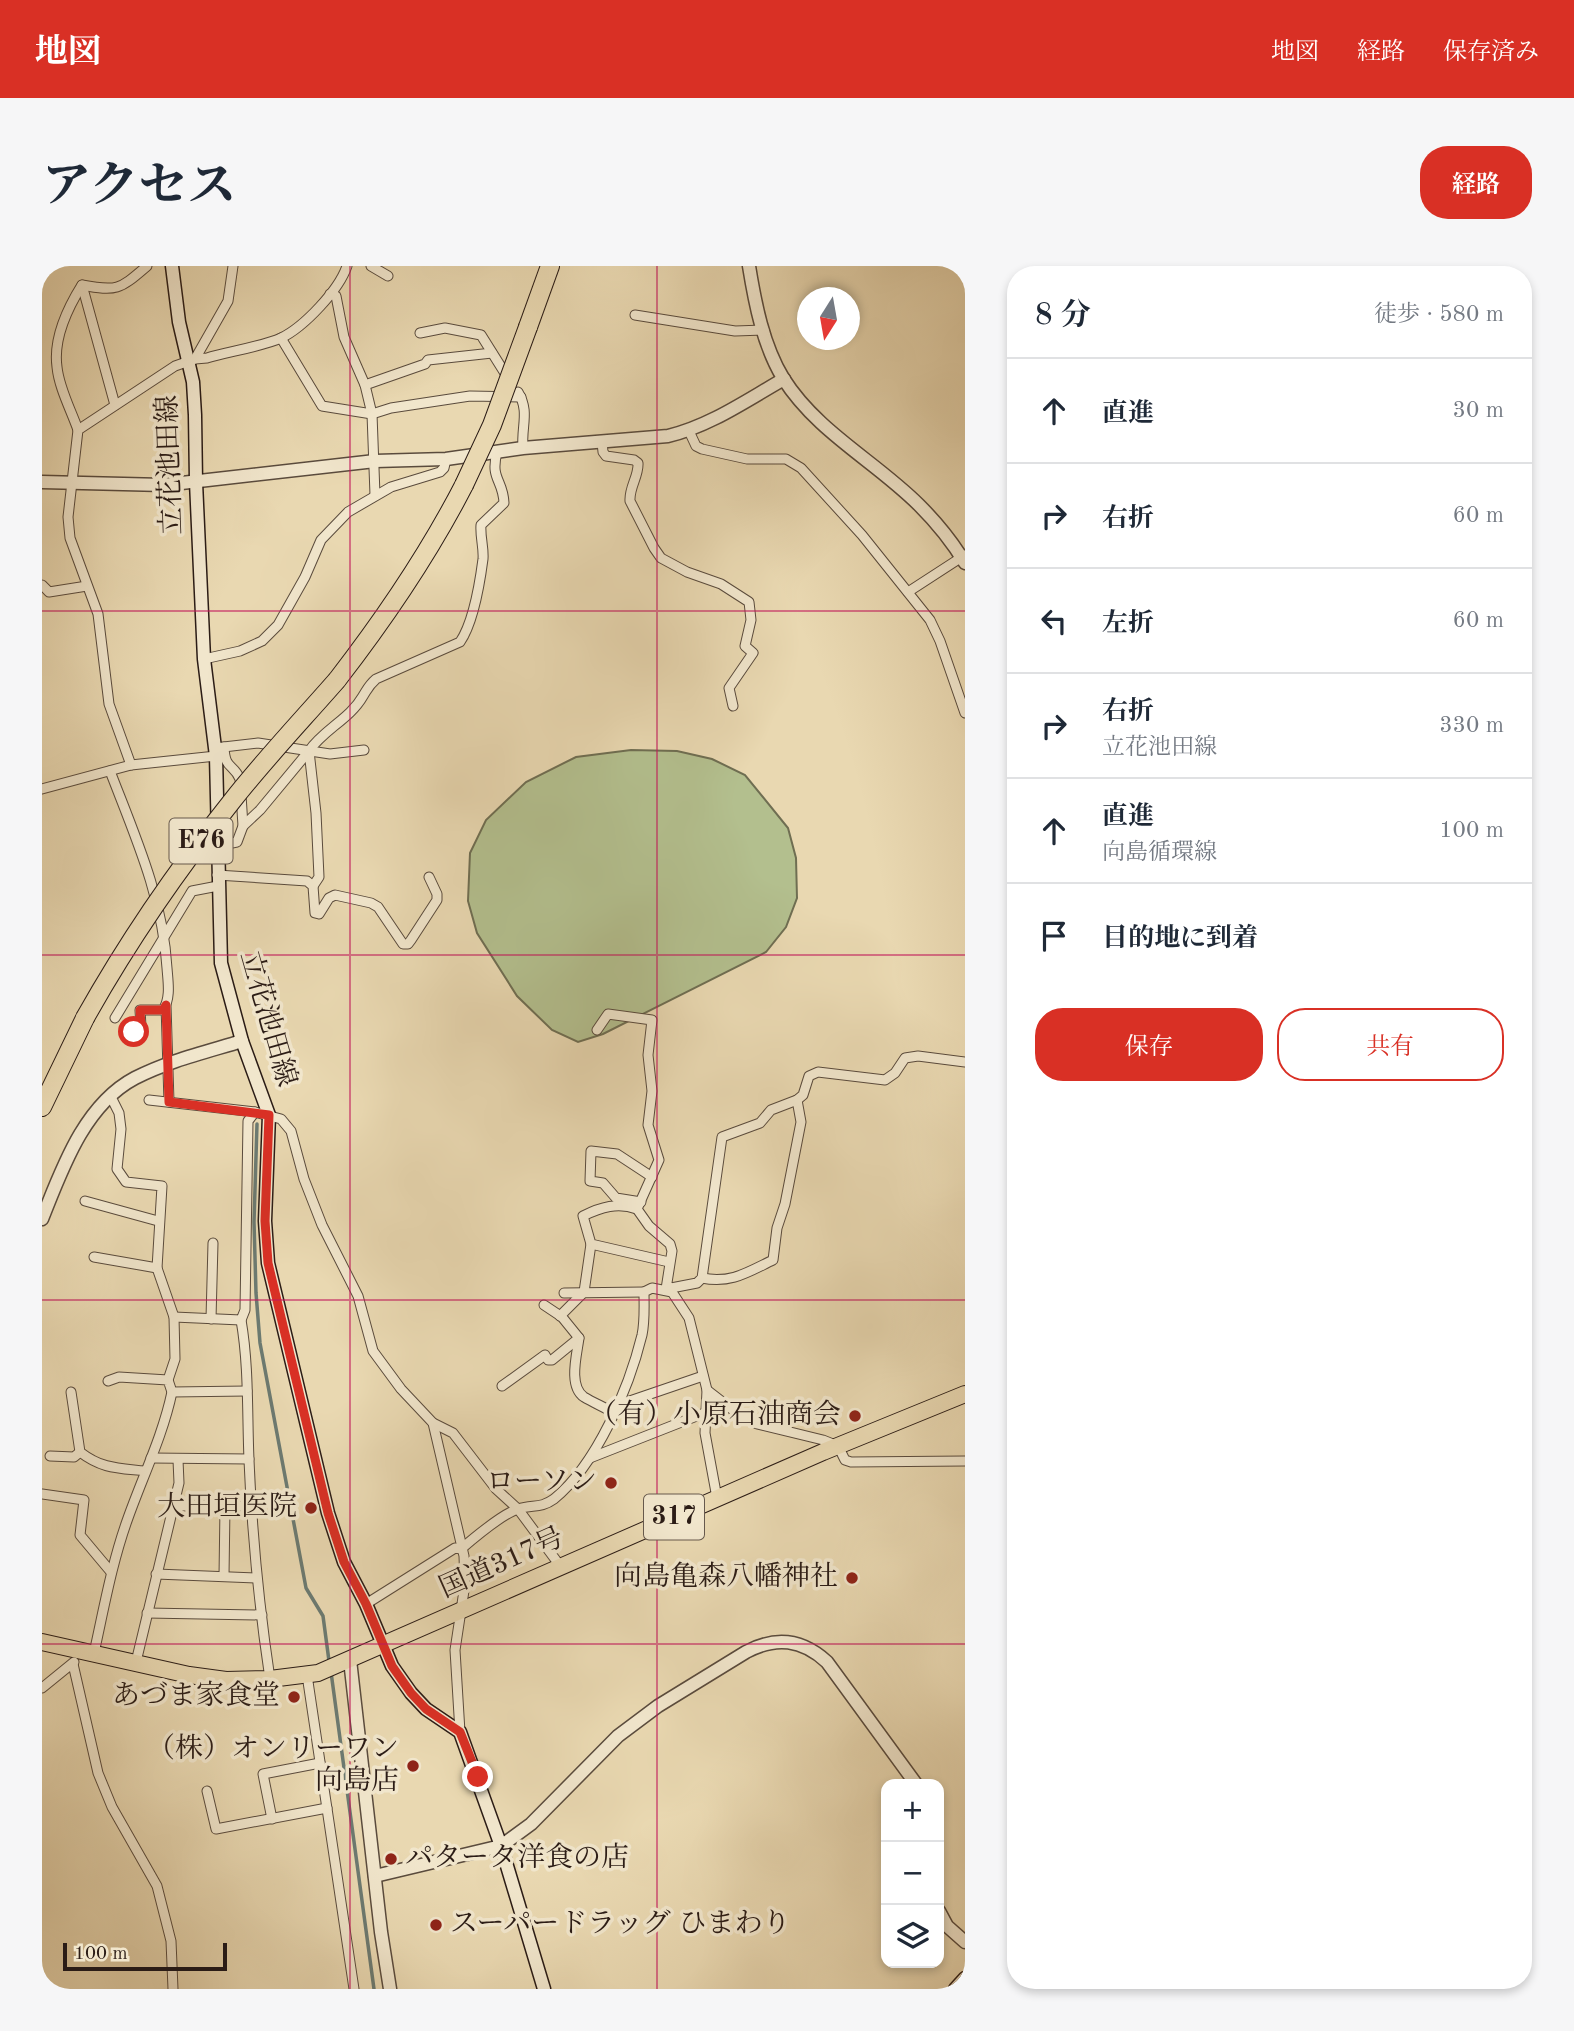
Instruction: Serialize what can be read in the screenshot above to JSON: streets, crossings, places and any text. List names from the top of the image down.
{
  "streets": {
    "highway": ["E76", "317", "国道317号"],
    "street": ["立花池田線"]
  },
  "crossings": [
    ["立花池田線", "国道317号"]
  ],
  "places": [
    "（有）小原石油商会",
    "ローソン",
    "大田垣医院",
    "向島亀森八幡神社",
    "あづま家食堂",
    "（株）オンリーワン 向島店",
    "パタータ洋食の店",
    "スーパードラッグ ひまわり"
  ],
  "scale_bar": "100 m",
  "north": "bottom",
  "page": {
    "header": "地図",
    "nav": ["地図", "経路", "保存済み"],
    "title": "アクセス",
    "buttons": [
      "経路",
      ["保存", "共有"]
    ],
    "heading": ["8 分", "徒歩 · 580 m"],
    "list": [
      ["直進", "30 m"],
      ["右折", "60 m"],
      ["左折", "60 m"],
      ["右折", "立花池田線", "330 m"],
      ["直進", "向島循環線", "100 m"],
      "目的地に到着"
    ],
    "map_buttons": ["+", "−"],
    "scale": "100 m"
  }
}
